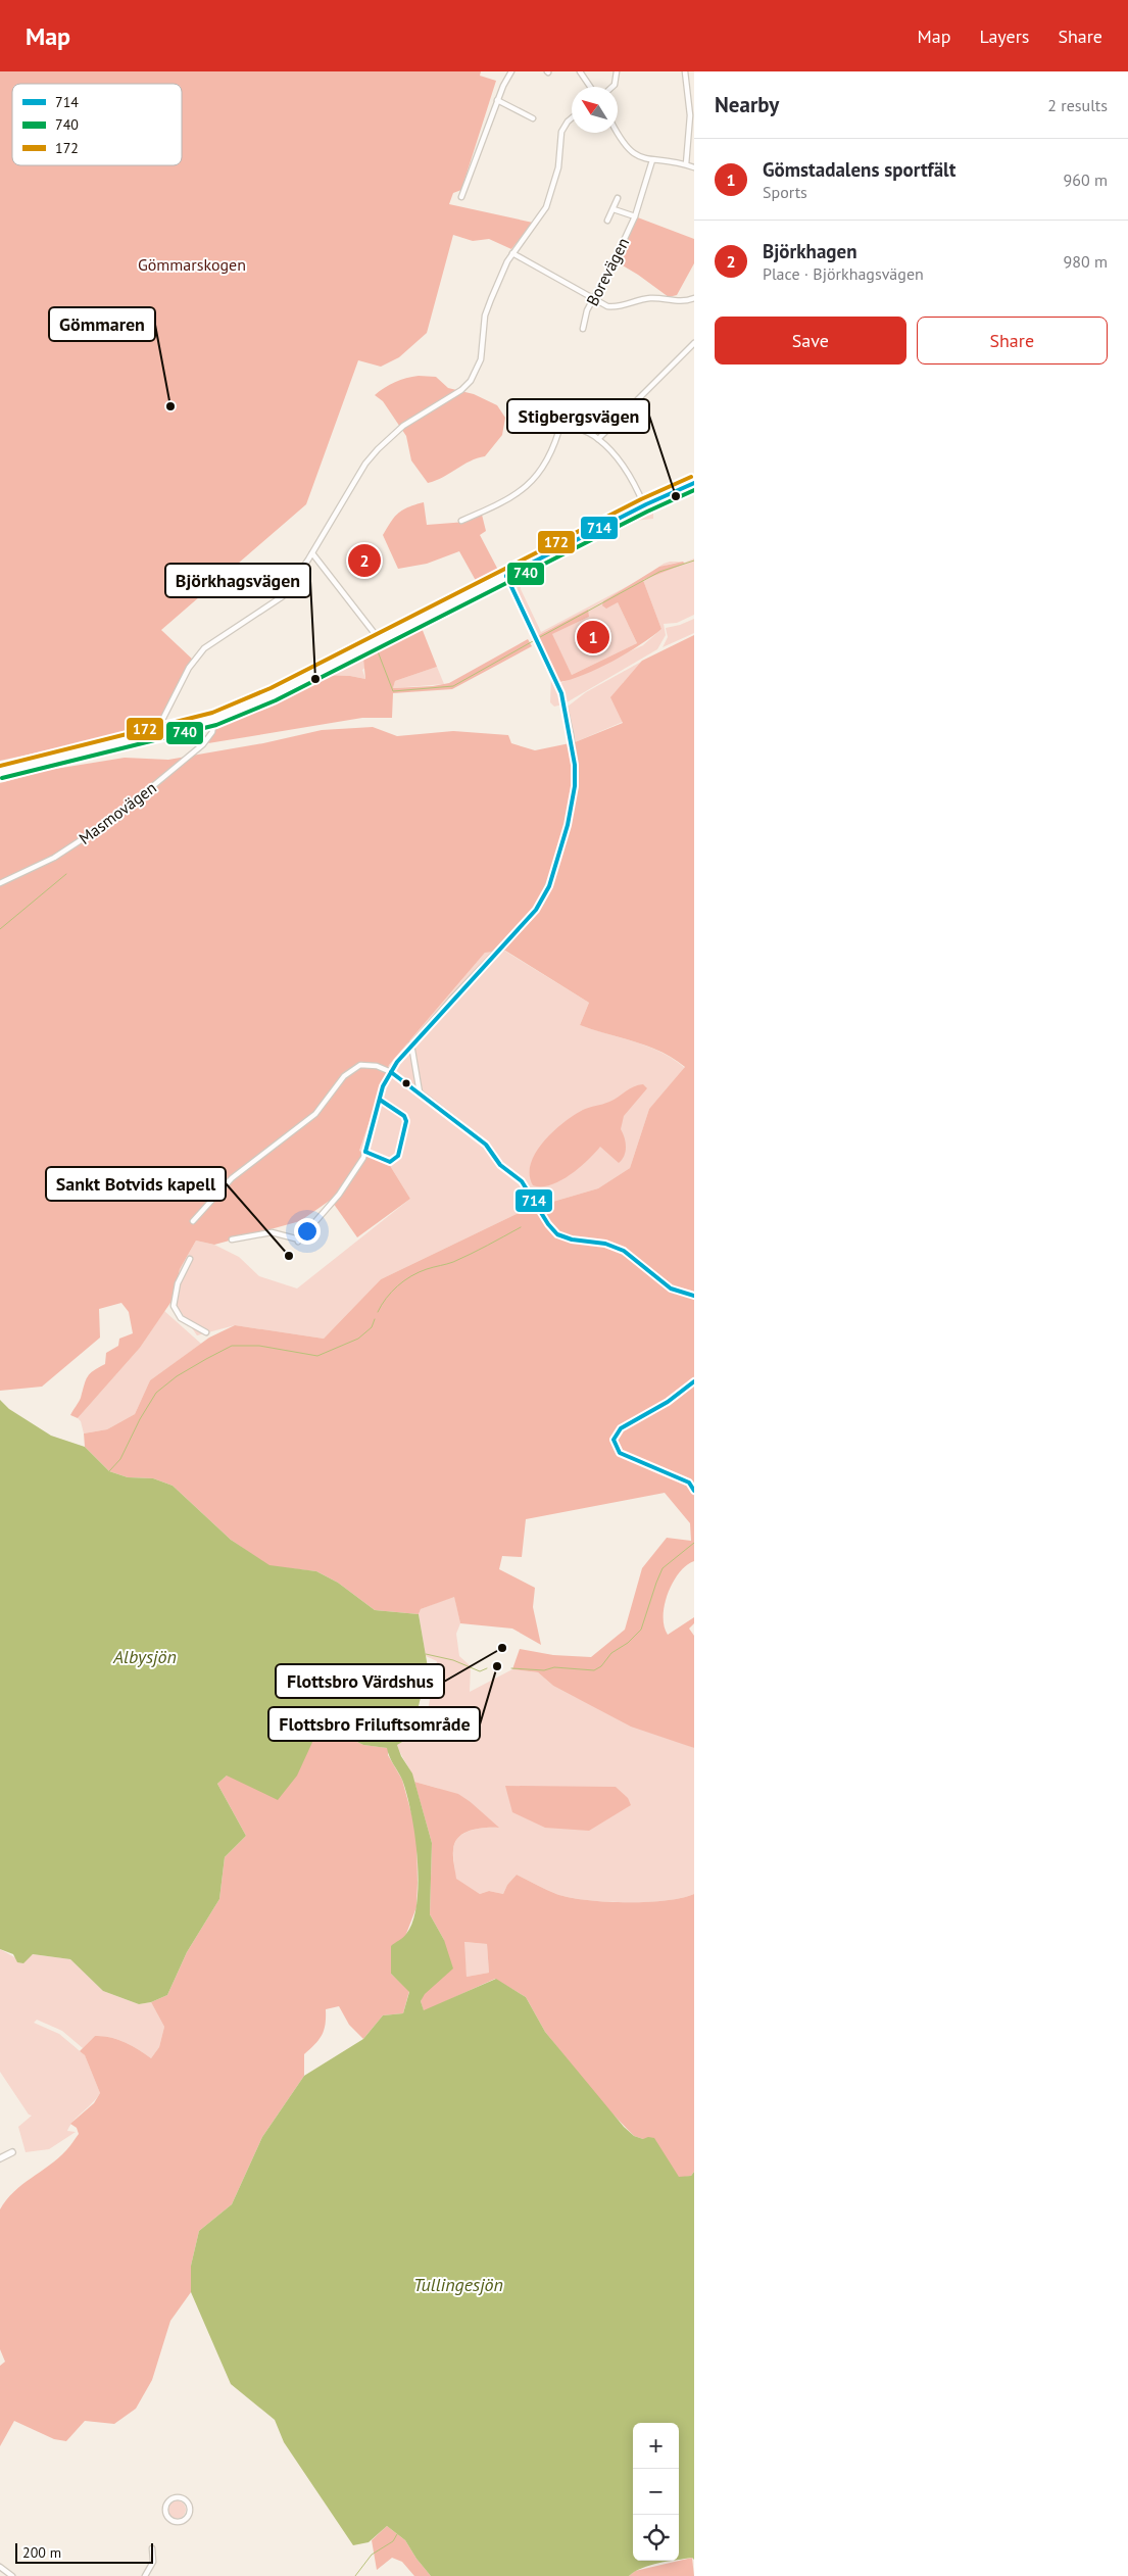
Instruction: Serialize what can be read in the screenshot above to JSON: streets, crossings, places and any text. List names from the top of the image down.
{
  "streets": {
    "street": ["Borevägen", "Masmovägen"]
  },
  "water": ["Albysjön", "Tullingesjön"],
  "parks": ["Gömmarskogen"],
  "places": [
    "Gömmaren",
    "Stigbergsvägen",
    "Björkhagsvägen",
    "Sankt Botvids kapell",
    "Flottsbro Värdshus",
    "Flottsbro Friluftsområde"
  ],
  "lines": ["transit line 172", "transit line 714", "transit line 740"],
  "legend": ["714", "740", "172"],
  "scale_bar": "200 m",
  "north": "top left",
  "page": {
    "header": "Map",
    "nav": ["Map", "Layers", "Share"],
    "heading": ["Nearby", "2 results"],
    "list": [
      {
        "mark": "1",
        "name": "Gömstadalens sportfält",
        "note": "Sports",
        "value": "960 m"
      },
      {
        "mark": "2",
        "name": "Björkhagen",
        "note": "Place · Björkhagsvägen",
        "value": "980 m"
      }
    ],
    "buttons": ["Save", "Share"],
    "pins": ["2", "1"],
    "map_buttons": ["+", "−"],
    "scale": "200 m"
  }
}
